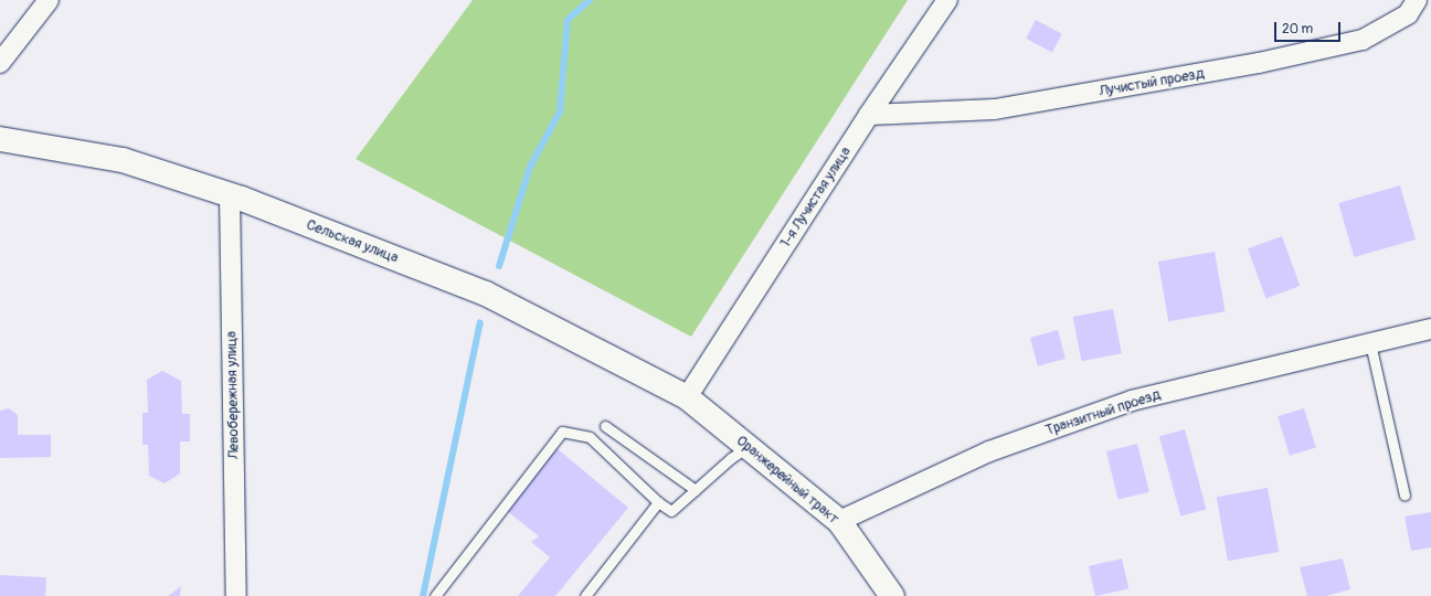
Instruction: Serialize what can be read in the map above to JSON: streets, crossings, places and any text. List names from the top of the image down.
{
  "streets": {
    "street": [
      "Лучистый проезд",
      "1-я Лучистая улица",
      "Сельская улица",
      "Левобережная улица",
      "Транзитный проезд",
      "Оранжерейный тракт"
    ]
  },
  "crossings": [
    ["Лучистый проезд", "1-я Лучистая улица"],
    ["1-я Лучистая улица", "Сельская улица"],
    ["1-я Лучистая улица", "Оранжерейный тракт"],
    ["Сельская улица", "Левобережная улица"],
    ["Сельская улица", "Оранжерейный тракт"],
    ["Транзитный проезд", "Оранжерейный тракт"]
  ],
  "scale_bar": "20 m"
}
